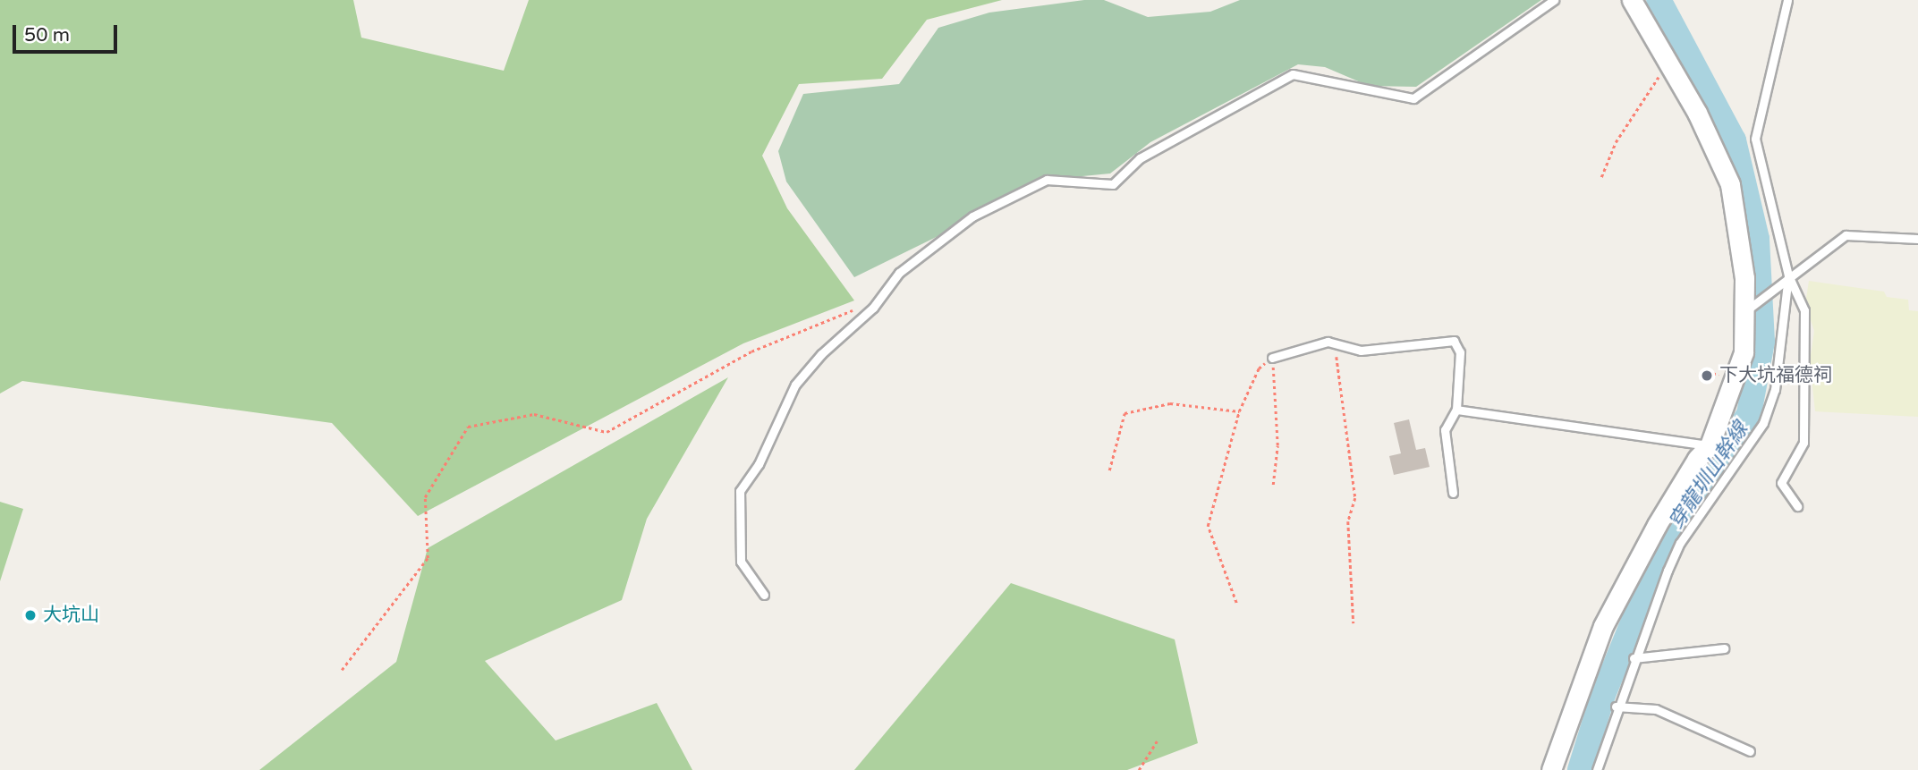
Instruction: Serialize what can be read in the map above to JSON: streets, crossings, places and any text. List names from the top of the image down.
{
  "water": ["穿龍圳山幹線"],
  "places": ["下大坑福德祠", "大坑山"],
  "scale_bar": "50 m"
}
